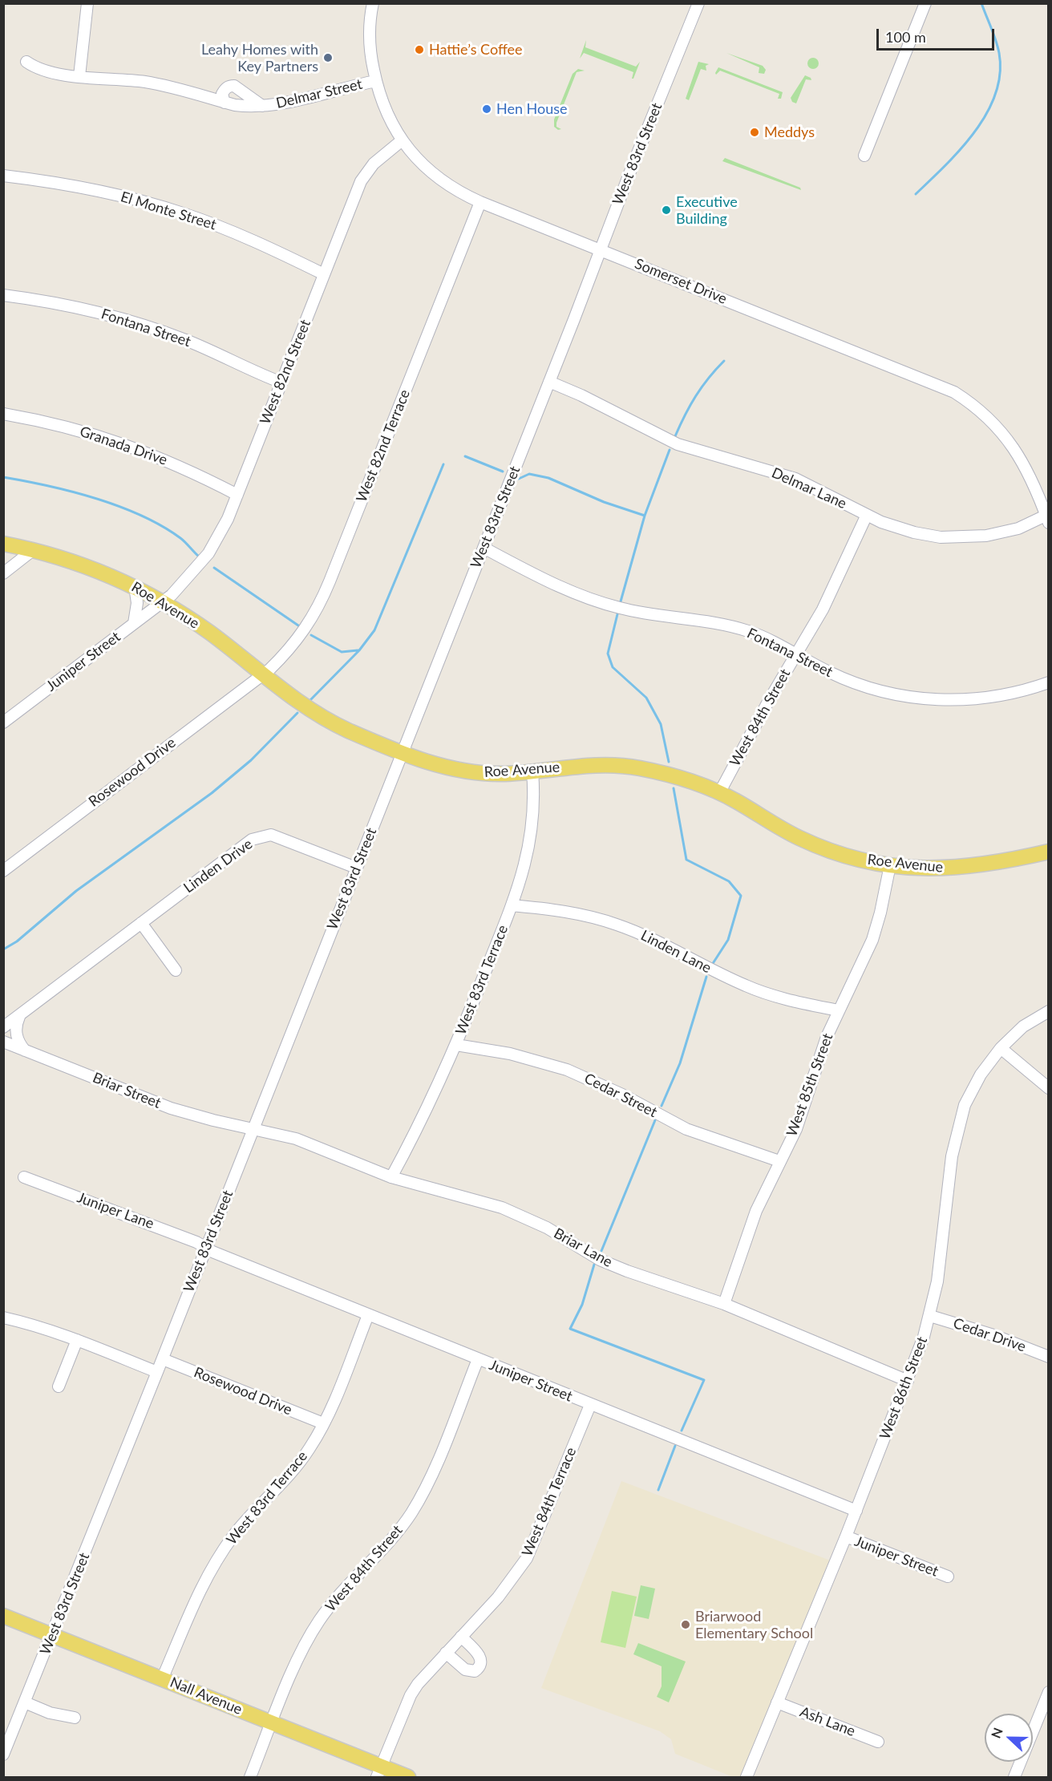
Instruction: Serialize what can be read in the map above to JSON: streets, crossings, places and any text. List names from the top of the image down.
{
  "streets": {
    "main road": ["Roe Avenue", "Nall Avenue"],
    "street": [
      "Delmar Street",
      "West 83rd Street",
      "El Monte Street",
      "Somerset Drive",
      "Fontana Street",
      "West 82nd Street",
      "Granada Drive",
      "West 82nd Terrace",
      "Delmar Lane",
      "Juniper Street",
      "West 84th Street",
      "Rosewood Drive",
      "Linden Drive",
      "Linden Lane",
      "West 83rd Terrace",
      "West 85th Street",
      "Briar Street",
      "Cedar Street",
      "Juniper Lane",
      "Briar Lane",
      "Cedar Drive",
      "West 86th Street",
      "West 84th Terrace",
      "Ash Lane"
    ]
  },
  "crossings": [
    ["Delmar Street", "Somerset Drive"],
    ["West 83rd Street", "Somerset Drive"],
    ["West 83rd Street", "Fontana Street"],
    ["West 83rd Street", "Delmar Lane"],
    ["West 83rd Street", "Roe Avenue"],
    ["West 83rd Street", "Juniper Street"],
    ["West 83rd Street", "Rosewood Drive"],
    ["West 83rd Street", "Linden Drive"],
    ["West 83rd Street", "Briar Street"],
    ["West 83rd Street", "Juniper Lane"],
    ["West 83rd Street", "Briar Lane"],
    ["West 83rd Street", "Nall Avenue"],
    ["El Monte Street", "West 82nd Street"],
    ["Somerset Drive", "West 82nd Street"],
    ["Somerset Drive", "West 82nd Terrace"],
    ["Somerset Drive", "Delmar Lane"],
    ["Fontana Street", "West 82nd Street"],
    ["Fontana Street", "West 84th Street"],
    ["West 82nd Street", "Granada Drive"],
    ["West 82nd Street", "Roe Avenue"],
    ["West 82nd Street", "Juniper Street"],
    ["West 82nd Terrace", "Roe Avenue"],
    ["West 82nd Terrace", "Rosewood Drive"],
    ["Delmar Lane", "West 84th Street"],
    ["Roe Avenue", "Juniper Street"],
    ["Roe Avenue", "West 84th Street"],
    ["Roe Avenue", "Rosewood Drive"],
    ["Roe Avenue", "West 83rd Terrace"],
    ["Roe Avenue", "West 85th Street"],
    ["Juniper Street", "West 84th Street"],
    ["Juniper Street", "West 83rd Terrace"],
    ["Juniper Street", "Juniper Lane"],
    ["Juniper Street", "West 86th Street"],
    ["Juniper Street", "West 84th Terrace"],
    ["West 84th Street", "Nall Avenue"],
    ["Rosewood Drive", "West 83rd Terrace"],
    ["Linden Lane", "West 83rd Terrace"],
    ["Linden Lane", "West 85th Street"],
    ["West 83rd Terrace", "Cedar Street"],
    ["West 83rd Terrace", "Briar Lane"],
    ["West 83rd Terrace", "Nall Avenue"],
    ["West 85th Street", "Cedar Street"],
    ["West 85th Street", "Briar Lane"],
    ["Briar Street", "Briar Lane"],
    ["Briar Lane", "West 86th Street"],
    ["Cedar Drive", "West 86th Street"],
    ["West 86th Street", "Ash Lane"],
    ["West 84th Terrace", "Nall Avenue"]
  ],
  "places": [
    "Hattie’s Coffee",
    "Leahy Homes with Key Partners",
    "Hen House",
    "Meddys",
    "Executive Building",
    "Briarwood Elementary School"
  ],
  "scale_bar": "100 m",
  "north": "left"
}
